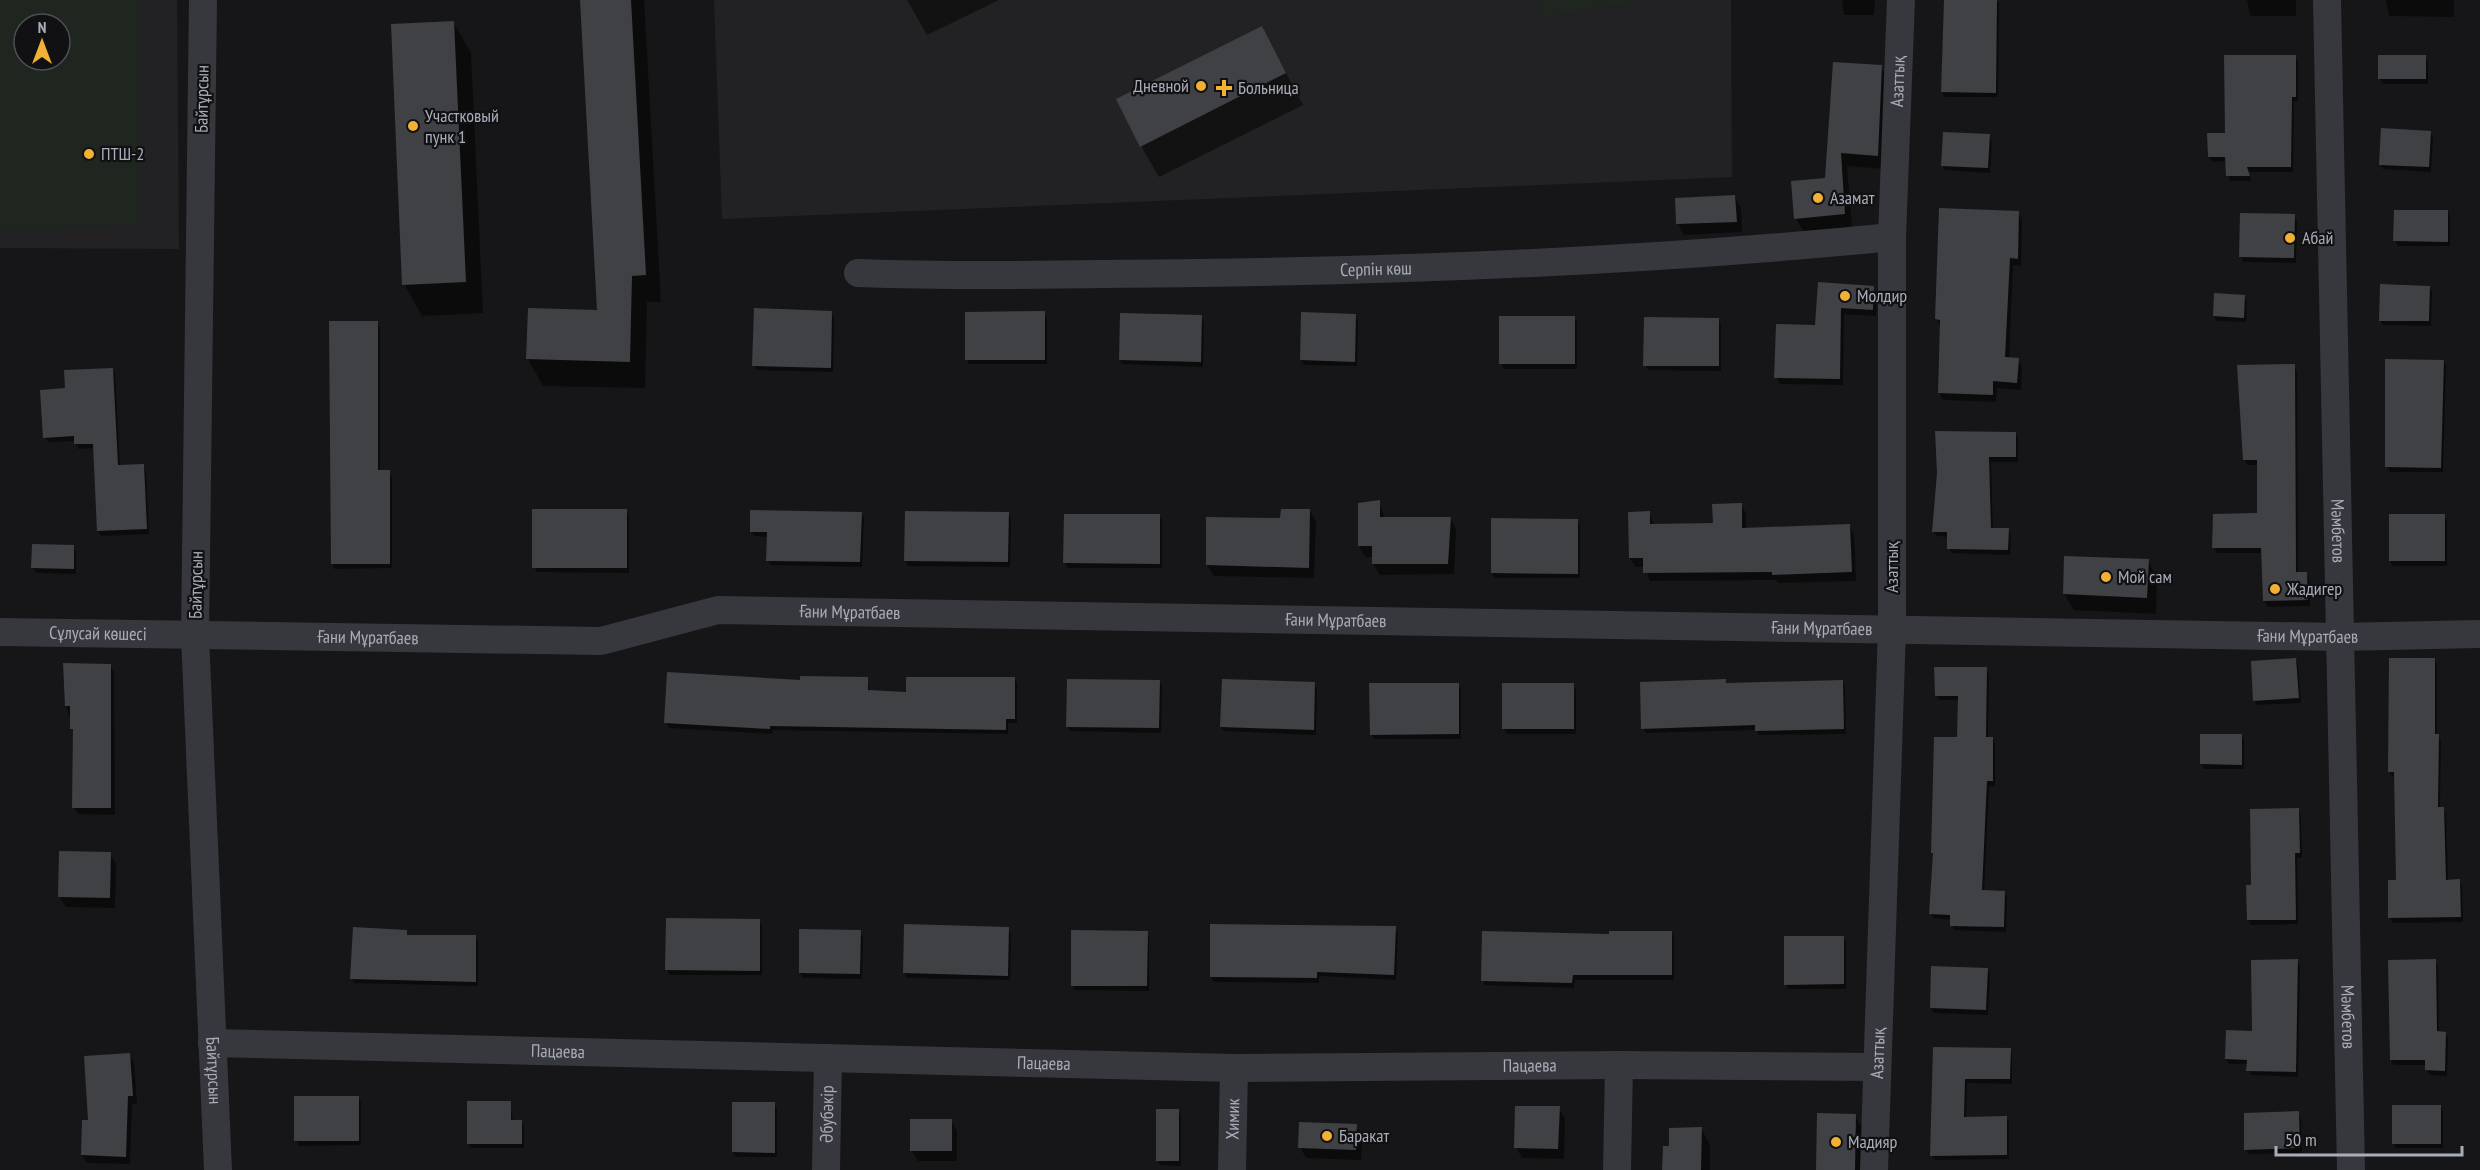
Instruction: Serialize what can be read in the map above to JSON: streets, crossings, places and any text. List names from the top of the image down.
{
  "streets": {
    "street": [
      "Азаттық",
      "Байтұрсын",
      "Серпін көш",
      "Мәмбетов",
      "Ғани Мұратбаев",
      "Сұлусай көшесі",
      "Пацаева",
      "Әбубәкір",
      "Химик"
    ]
  },
  "crossings": [
    ["Азаттық", "Серпін көш"],
    ["Азаттық", "Ғани Мұратбаев"],
    ["Азаттық", "Пацаева"],
    ["Байтұрсын", "Ғани Мұратбаев"],
    ["Байтұрсын", "Сұлусай көшесі"],
    ["Байтұрсын", "Пацаева"],
    ["Мәмбетов", "Ғани Мұратбаев"],
    ["Ғани Мұратбаев", "Сұлусай көшесі"],
    ["Пацаева", "Әбубәкір"],
    ["Пацаева", "Химик"]
  ],
  "places": {
    "other": [
      "Дневной",
      "Участковый пунк 1",
      "ПТШ-2",
      "Азамат",
      "Абай",
      "Молдир",
      "Мой сам",
      "Жадигер",
      "Баракат",
      "Мадияр"
    ],
    "health": ["Больница"]
  },
  "scale_bar": "50 m",
  "north": "top"
}
